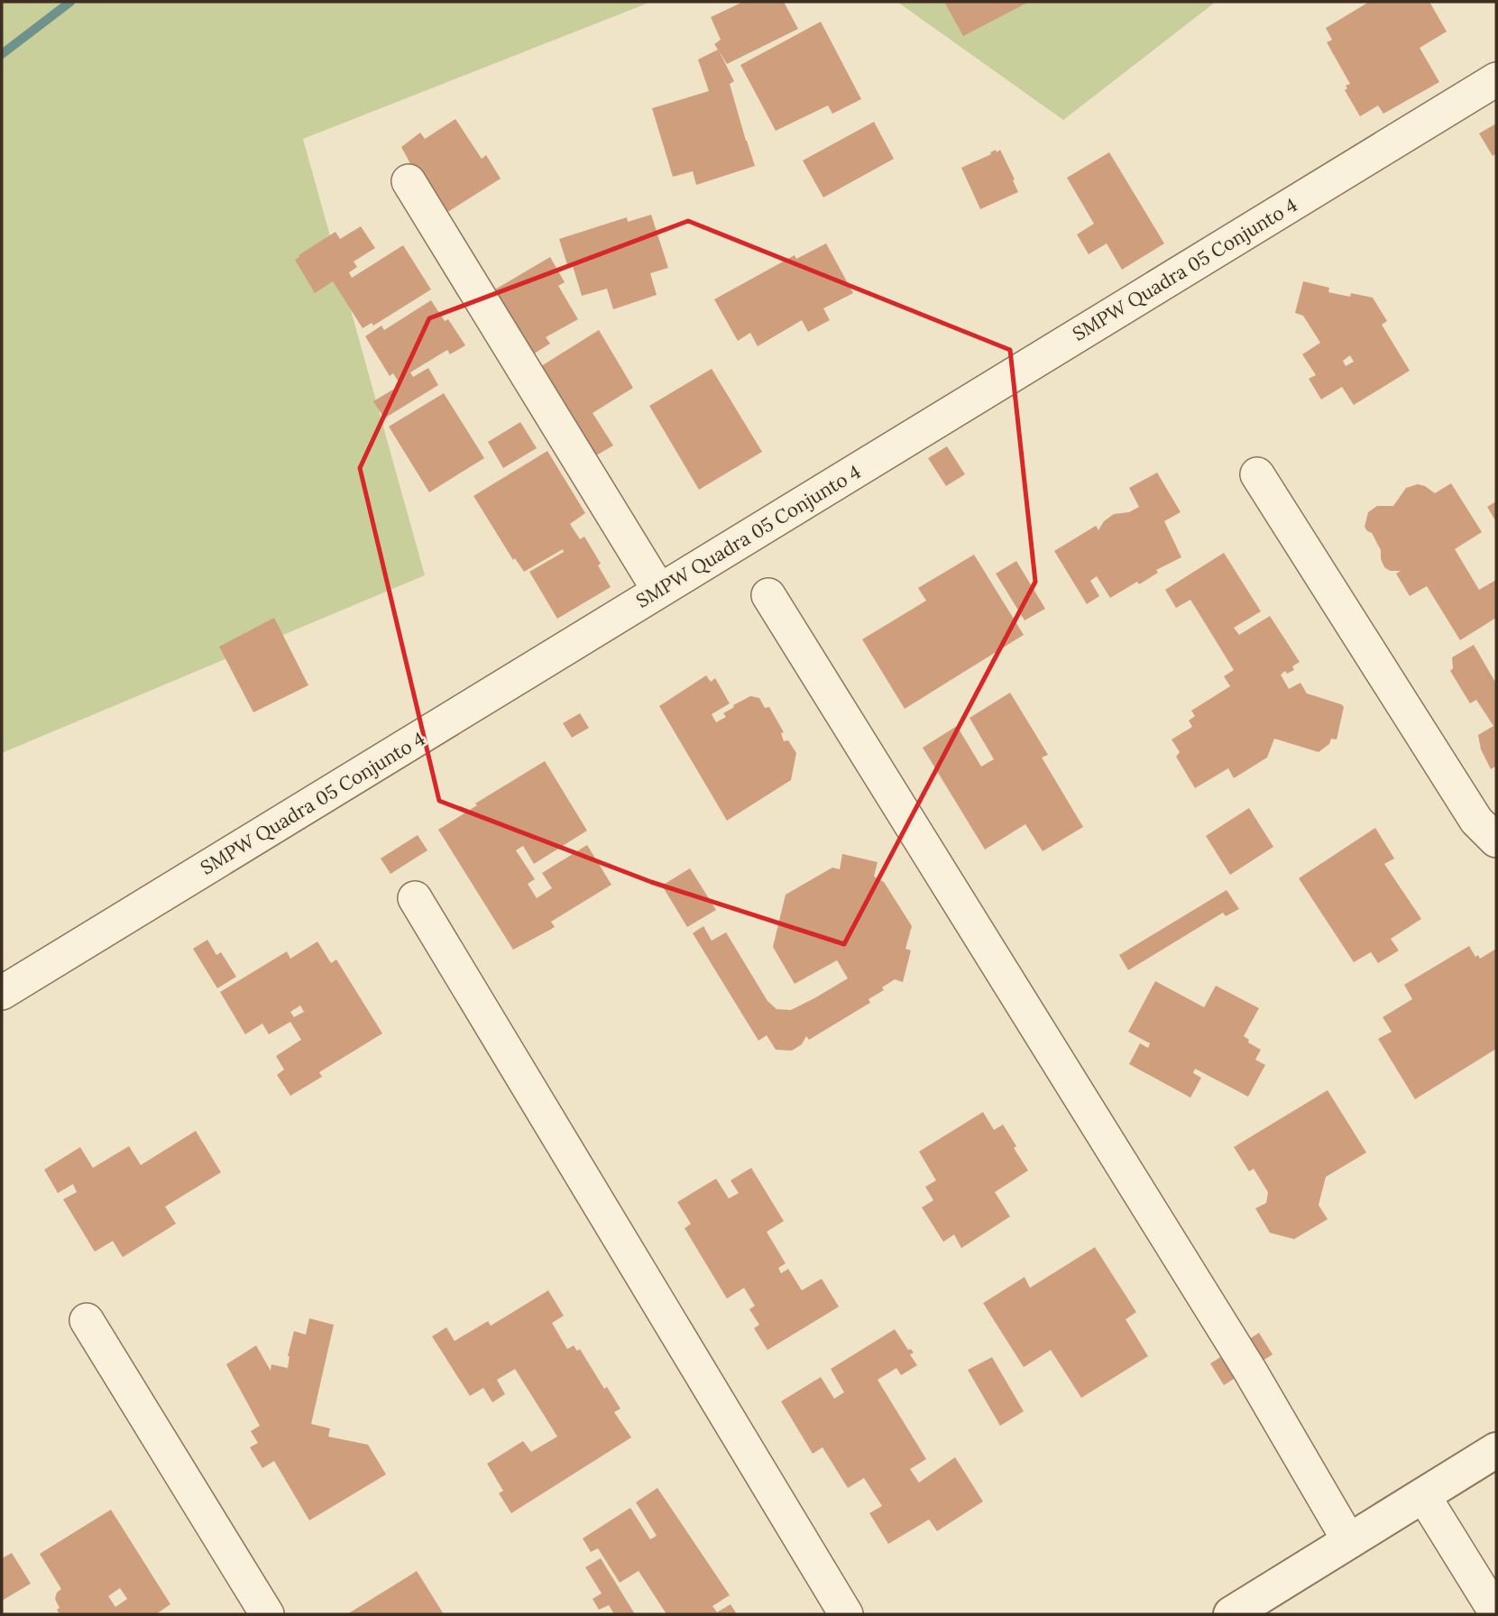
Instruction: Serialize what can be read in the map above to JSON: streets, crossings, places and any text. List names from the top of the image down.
{
  "streets": {
    "street": ["SMPW Quadra 05 Conjunto 4"]
  }
}
